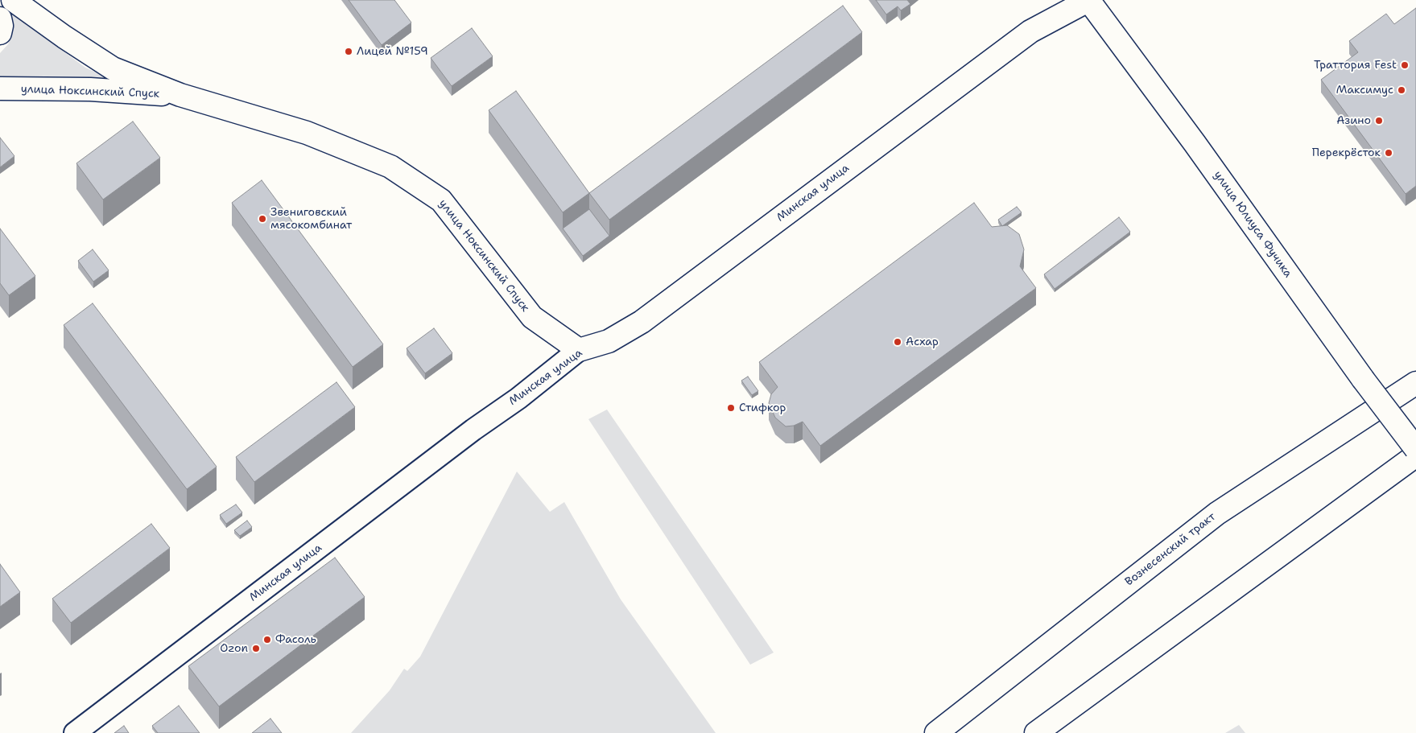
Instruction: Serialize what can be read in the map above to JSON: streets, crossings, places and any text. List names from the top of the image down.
{
  "streets": {
    "main road": [
      "улица Ноксинский Спуск",
      "Минская улица",
      "улица Юлиуса Фучика",
      "Вознесенский тракт"
    ]
  },
  "crossings": [
    ["улица Ноксинский Спуск", "Минская улица"],
    ["Минская улица", "улица Юлиуса Фучика"]
  ],
  "places": [
    "Лицей №159",
    "Траттория Fest",
    "Максимус",
    "Азино",
    "Перекрёсток",
    "Звениговский мясокомбинат",
    "Асхар",
    "Стифкор",
    "Фасоль",
    "Ozon"
  ]
}
